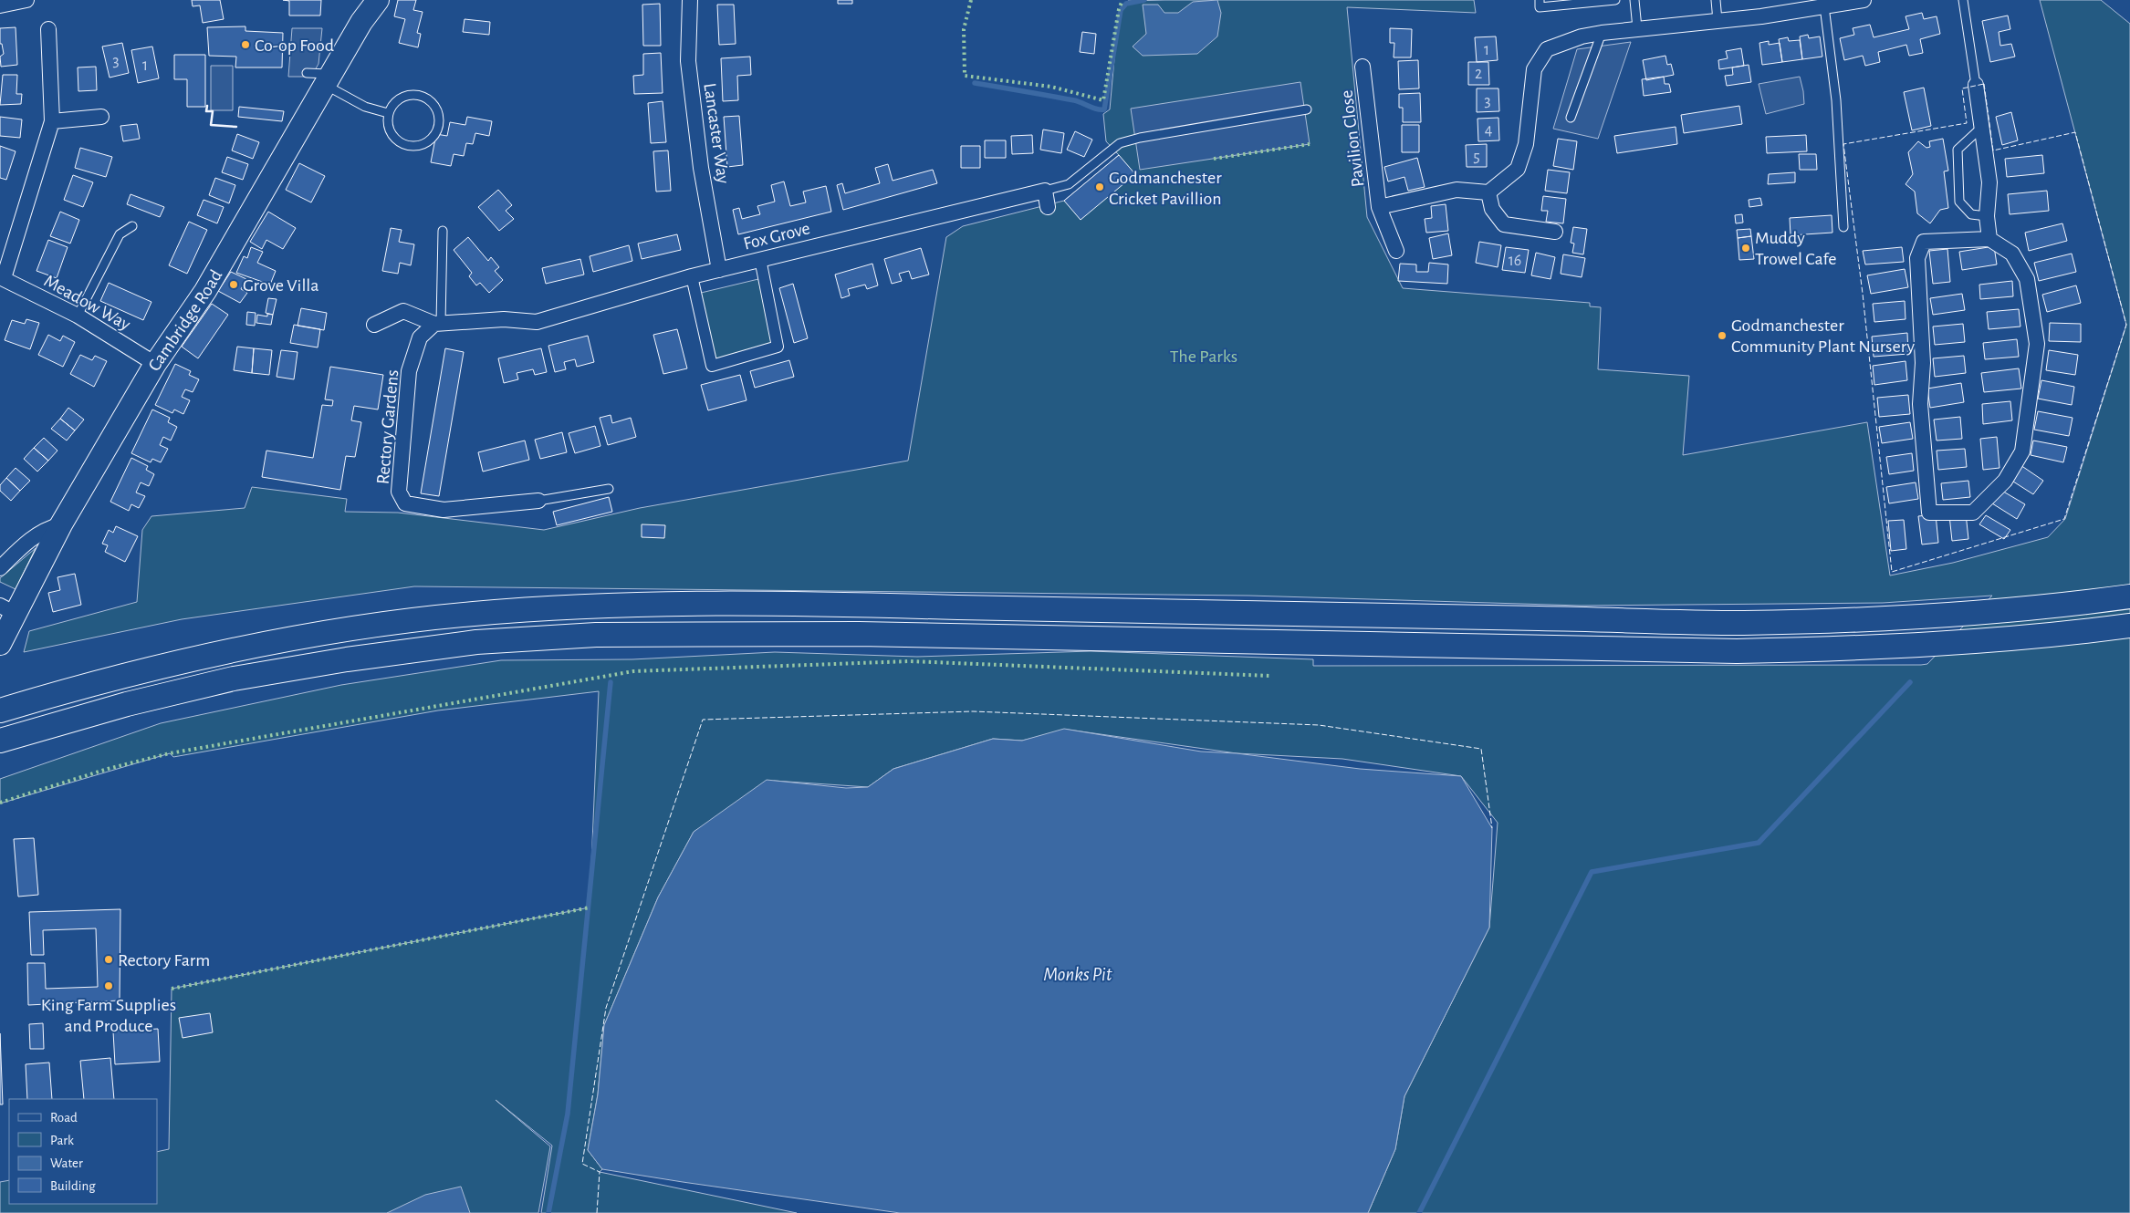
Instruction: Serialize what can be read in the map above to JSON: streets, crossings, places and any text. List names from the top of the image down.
{
  "streets": {
    "main road": ["Cambridge Road"],
    "street": [
      "Lancaster Way",
      "Pavilion Close",
      "Fox Grove",
      "Meadow Way",
      "Rectory Gardens"
    ]
  },
  "crossings": [
    ["Lancaster Way", "Fox Grove"],
    ["Fox Grove", "Rectory Gardens"],
    ["Meadow Way", "Cambridge Road"]
  ],
  "water": ["Monks Pit"],
  "parks": ["The Parks"],
  "places": [
    "Co-op Food",
    "Godmanchester Cricket Pavillion",
    "Muddy Trowel Cafe",
    "Grove Villa",
    "Godmanchester Community Plant Nursery",
    "Rectory Farm",
    "King Farm Supplies and Produce"
  ],
  "house_numbers": [
    "1",
    "3",
    "1",
    "2",
    "3",
    "4",
    "5",
    "16"
  ],
  "legend": [
    "Road",
    "Park",
    "Water",
    "Building"
  ]
}
